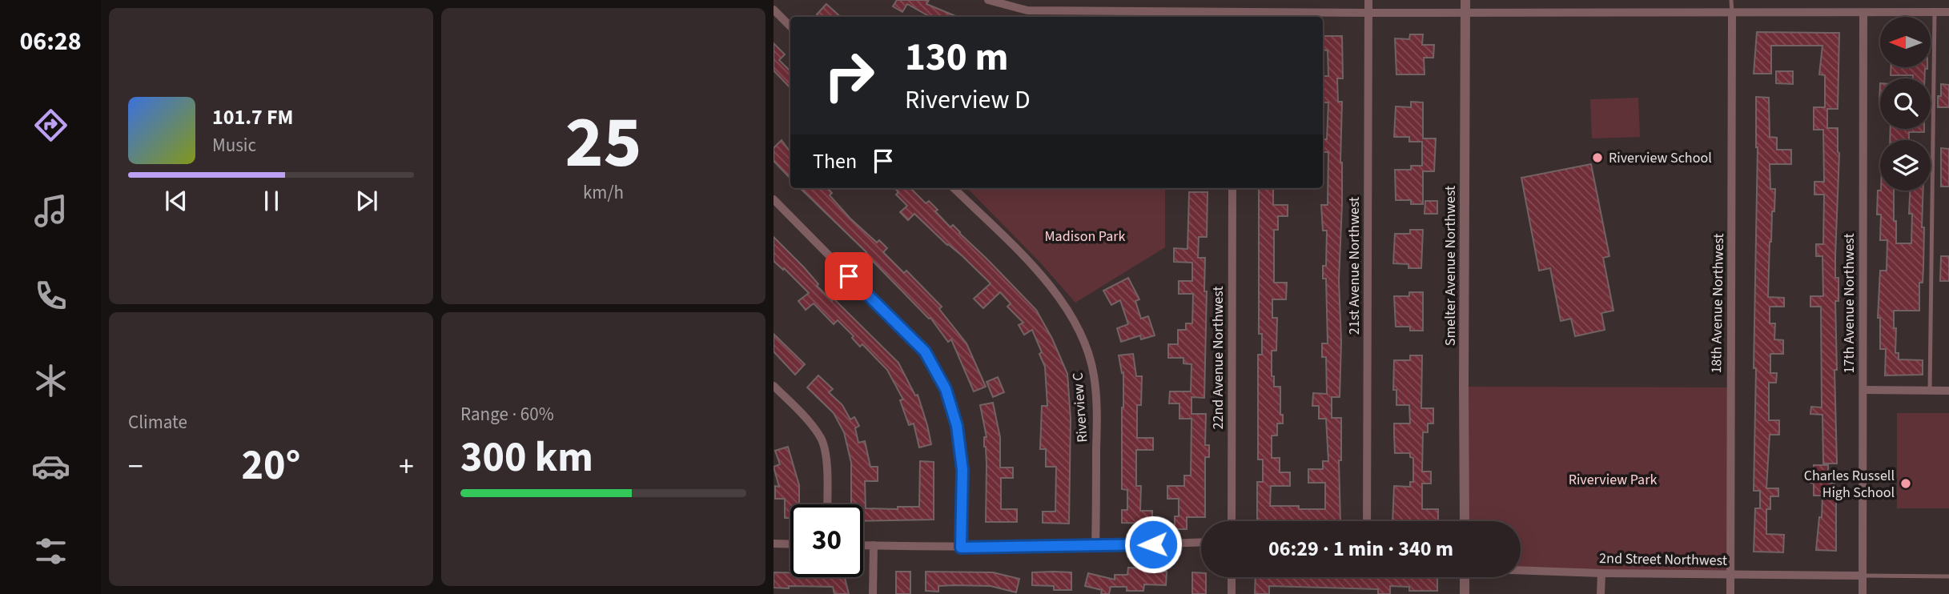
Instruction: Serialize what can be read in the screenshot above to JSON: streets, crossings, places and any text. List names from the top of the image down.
{
  "streets": {
    "street": [
      "21st Avenue Northwest",
      "Smelter Avenue Northwest",
      "18th Avenue Northwest",
      "17th Avenue Northwest",
      "22nd Avenue Northwest",
      "Riverview C",
      "2nd Street Northwest"
    ]
  },
  "crossings": [
    ["18th Avenue Northwest", "2nd Street Northwest"],
    ["17th Avenue Northwest", "2nd Street Northwest"]
  ],
  "parks": ["Madison Park", "Riverview Park"],
  "places": ["Riverview School", "Charles Russell High School"],
  "north": "left",
  "page": {
    "tabs": "06:28",
    "tile": [
      ["25", "km/h"],
      "Climate",
      ["Range · 60%", "300 km"]
    ],
    "turn": ["130 m", "Riverview D"],
    "song": ["101.7 FM", "Music"],
    "then": "Then",
    "heat": ["−", "20°", "+"],
    "limit": "30",
    "trip": "06:29 · 1 min · 340 m"
  }
}
